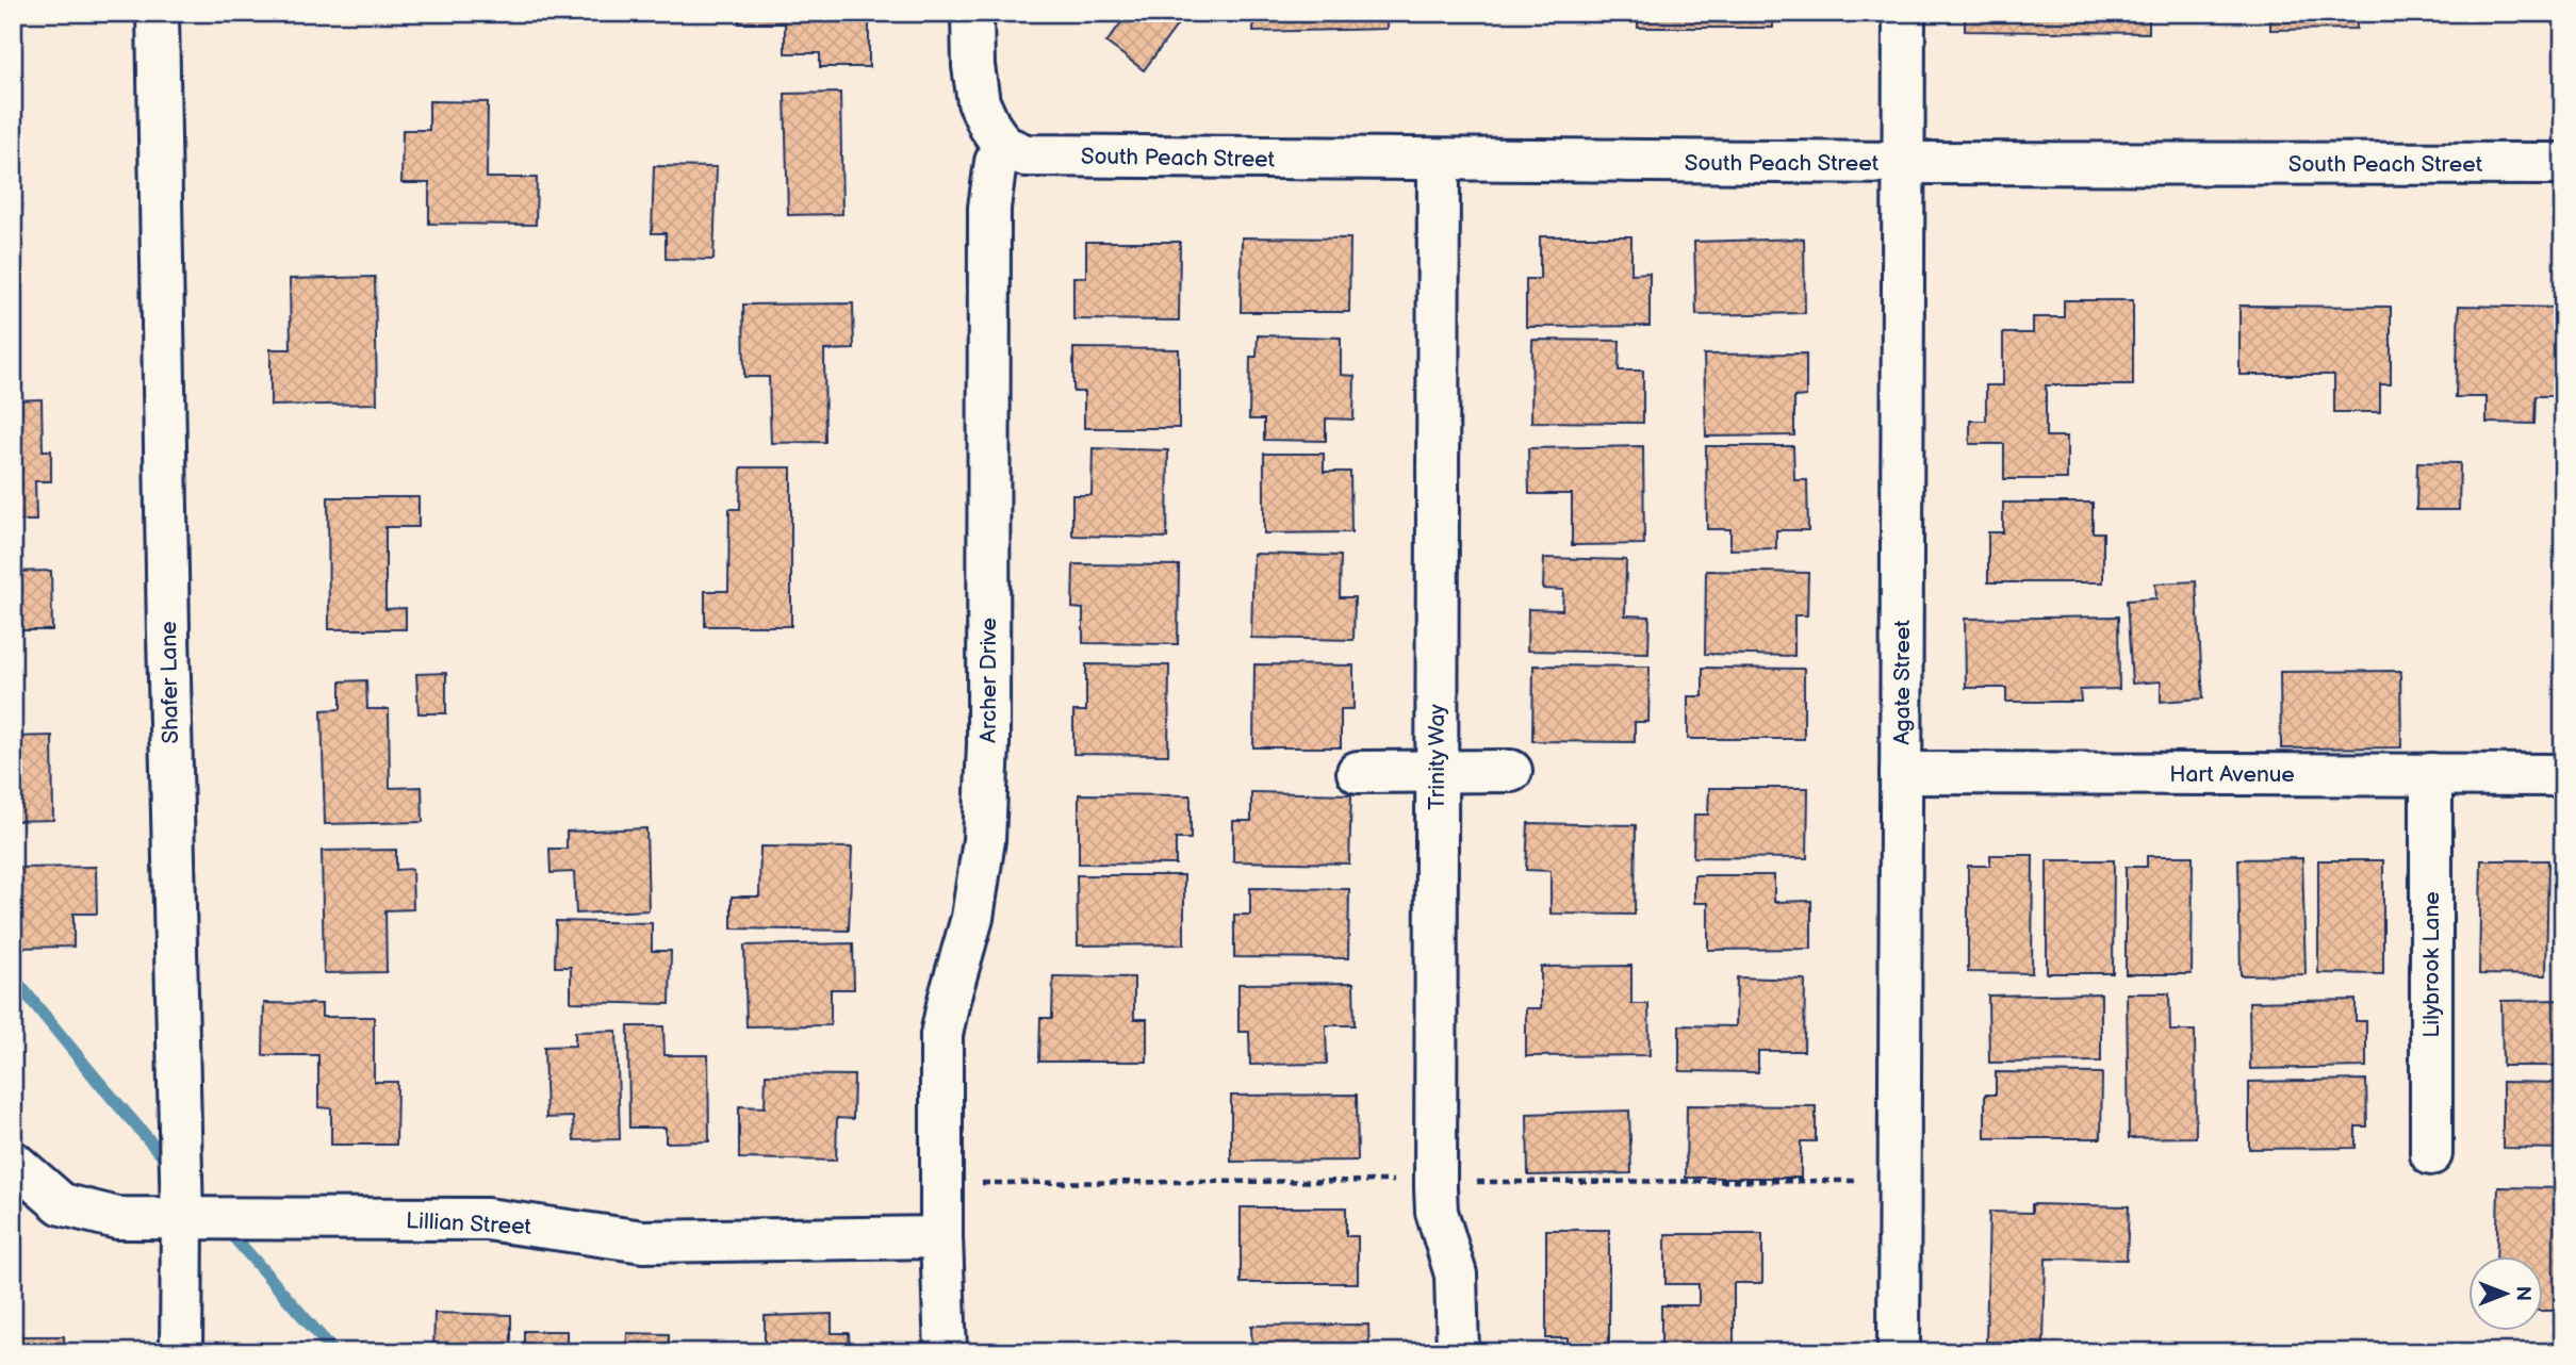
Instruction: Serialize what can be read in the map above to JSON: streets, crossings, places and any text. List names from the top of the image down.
{
  "streets": {
    "street": [
      "South Peach Street",
      "Archer Drive",
      "Shafer Lane",
      "Agate Street",
      "Trinity Way",
      "Hart Avenue",
      "Lilybrook Lane",
      "Lillian Street"
    ]
  },
  "crossings": [
    ["South Peach Street", "Archer Drive"],
    ["South Peach Street", "Agate Street"],
    ["South Peach Street", "Trinity Way"],
    ["Archer Drive", "Lillian Street"],
    ["Shafer Lane", "Lillian Street"],
    ["Agate Street", "Hart Avenue"],
    ["Hart Avenue", "Lilybrook Lane"]
  ],
  "north": "right"
}
